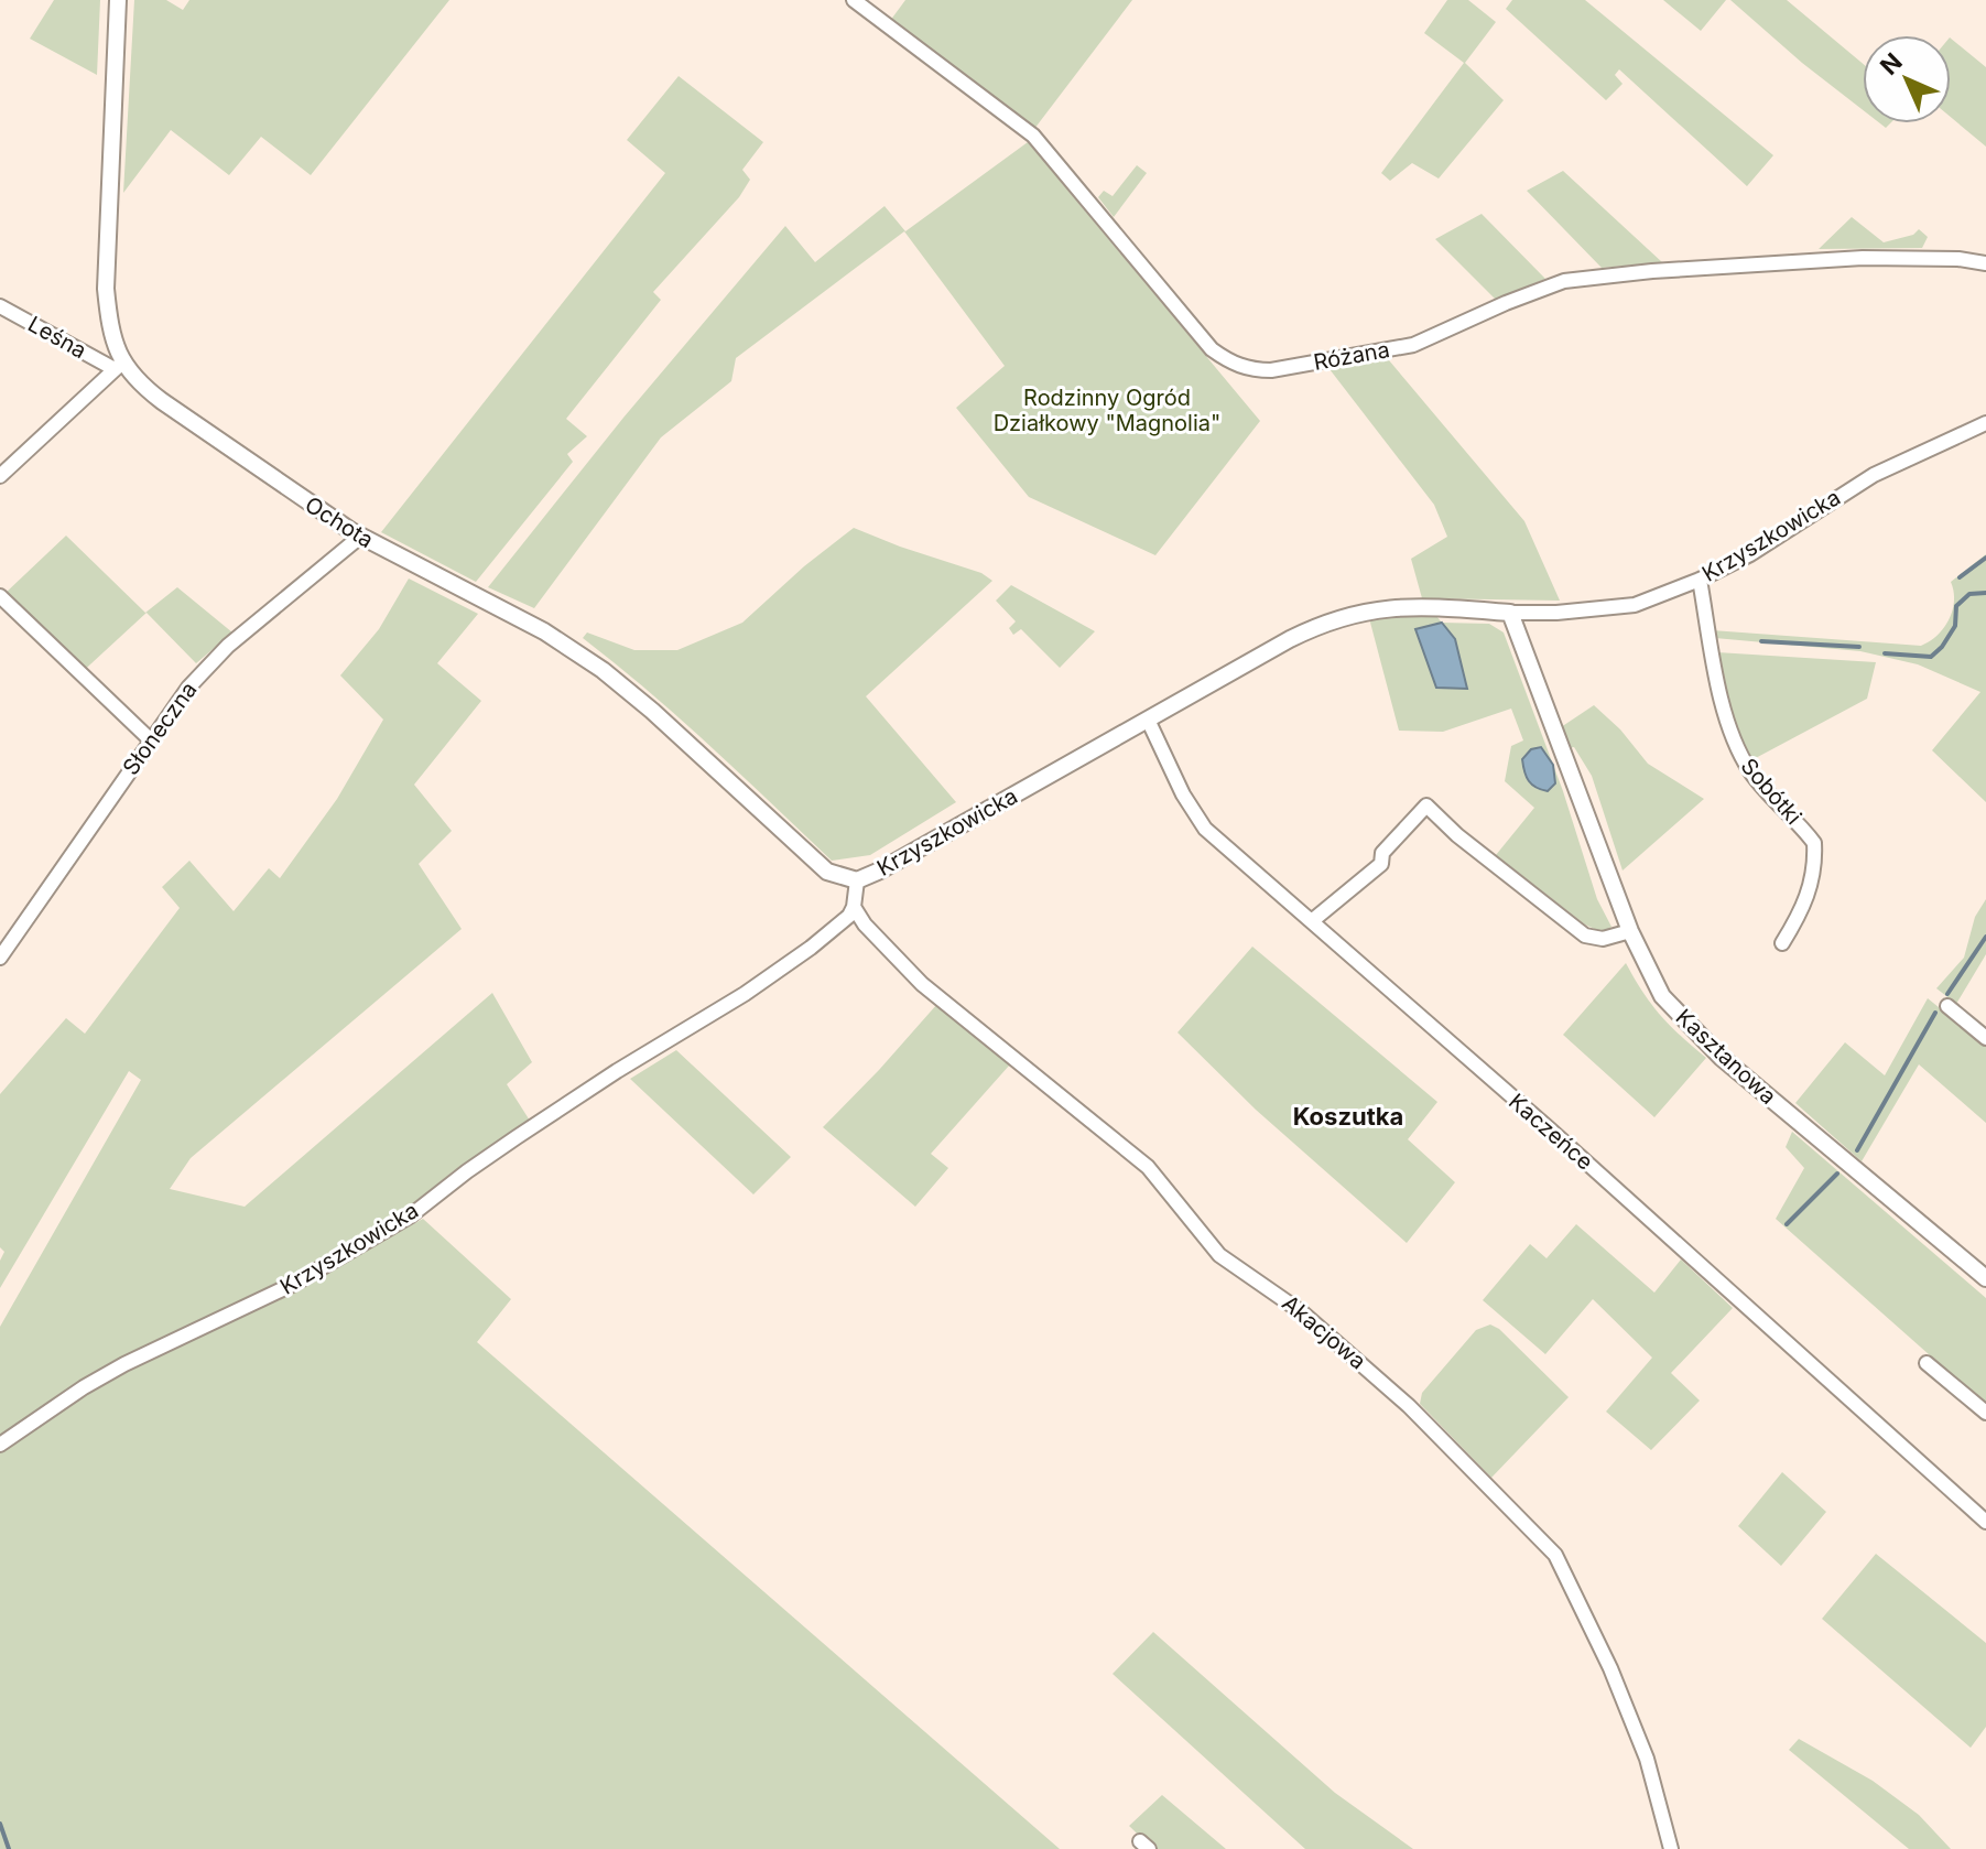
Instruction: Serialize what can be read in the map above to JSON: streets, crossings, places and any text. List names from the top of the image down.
{
  "streets": {
    "street": [
      "Leśna",
      "Różana",
      "Ochota",
      "Krzyszkowicka",
      "Słoneczna",
      "Sobótki",
      "Kasztanowa",
      "Kaczeńce",
      "Akacjowa"
    ]
  },
  "crossings": [
    ["Leśna", "Ochota"],
    ["Ochota", "Krzyszkowicka"],
    ["Ochota", "Słoneczna"],
    ["Krzyszkowicka", "Sobótki"],
    ["Krzyszkowicka", "Kasztanowa"],
    ["Krzyszkowicka", "Kaczeńce"],
    ["Krzyszkowicka", "Akacjowa"]
  ],
  "districts": ["Koszutka"],
  "parks": ["Rodzinny Ogród Działkowy \"Magnolia\""],
  "north": "top left"
}
